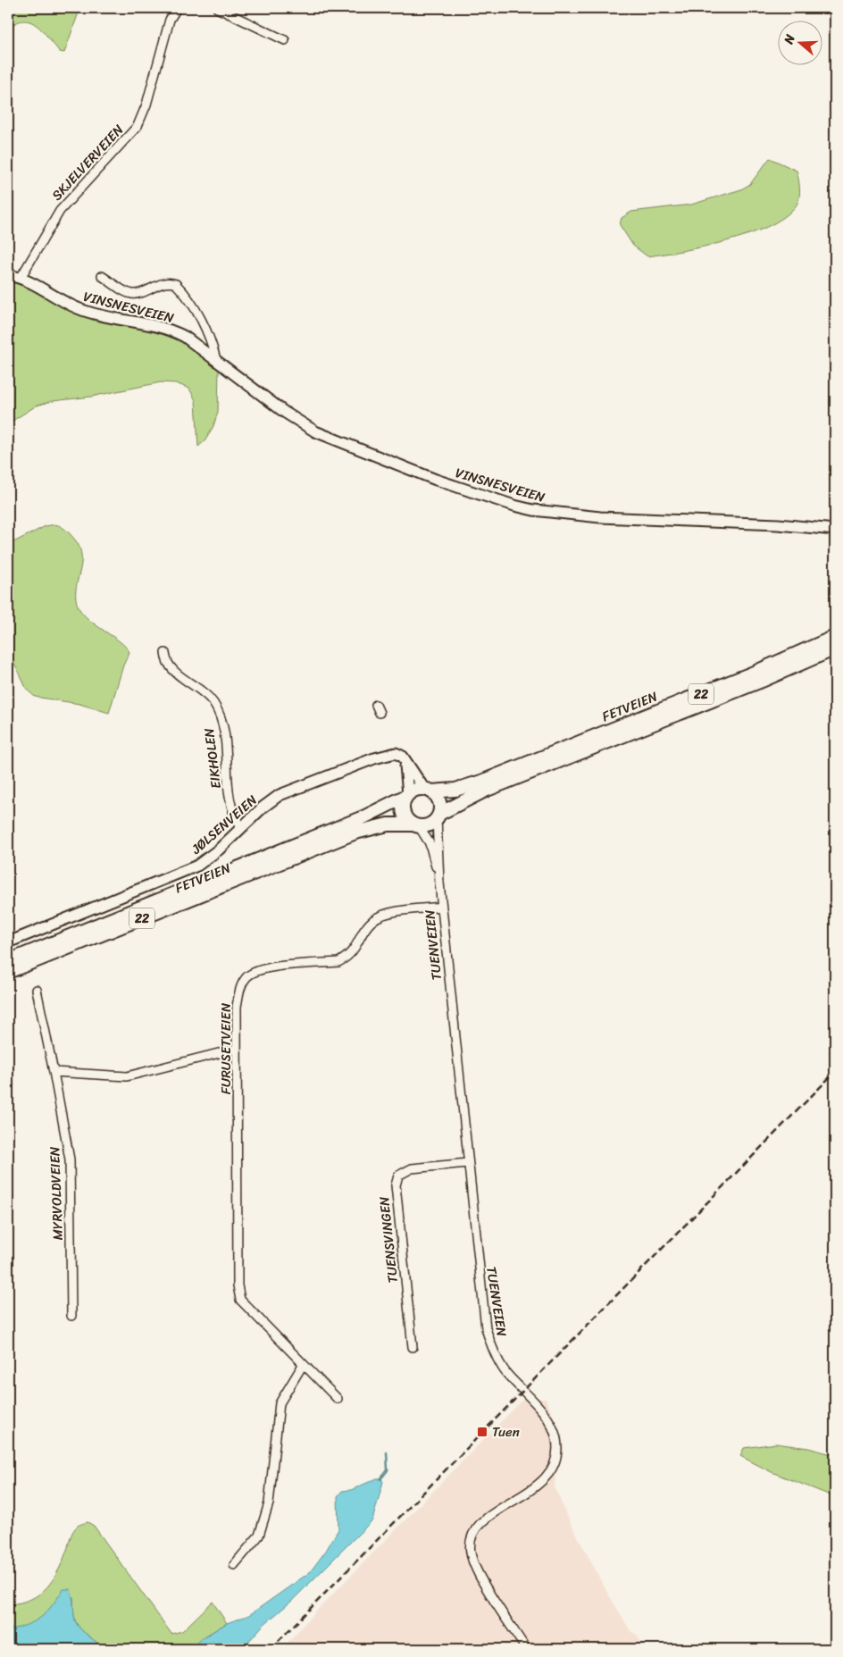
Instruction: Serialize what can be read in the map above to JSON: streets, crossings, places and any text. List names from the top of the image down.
{
  "streets": {
    "highway": ["22", "FETVEIEN"],
    "main road": ["VINSNESVEIEN", "JØLSENVEIEN"],
    "street": [
      "SKJELVERVEIEN",
      "EIKHOLEN",
      "TUENVEIEN",
      "FURUSETVEIEN",
      "MYRVOLDVEIEN",
      "TUENSVINGEN"
    ]
  },
  "crossings": [
    ["SKJELVERVEIEN", "VINSNESVEIEN"],
    ["22", "FETVEIEN"],
    ["22", "TUENVEIEN"],
    ["FETVEIEN", "TUENVEIEN"],
    ["EIKHOLEN", "JØLSENVEIEN"],
    ["TUENVEIEN", "FURUSETVEIEN"],
    ["TUENVEIEN", "TUENSVINGEN"]
  ],
  "places": {
    "transit": ["Tuen"]
  },
  "north": "left"
}
